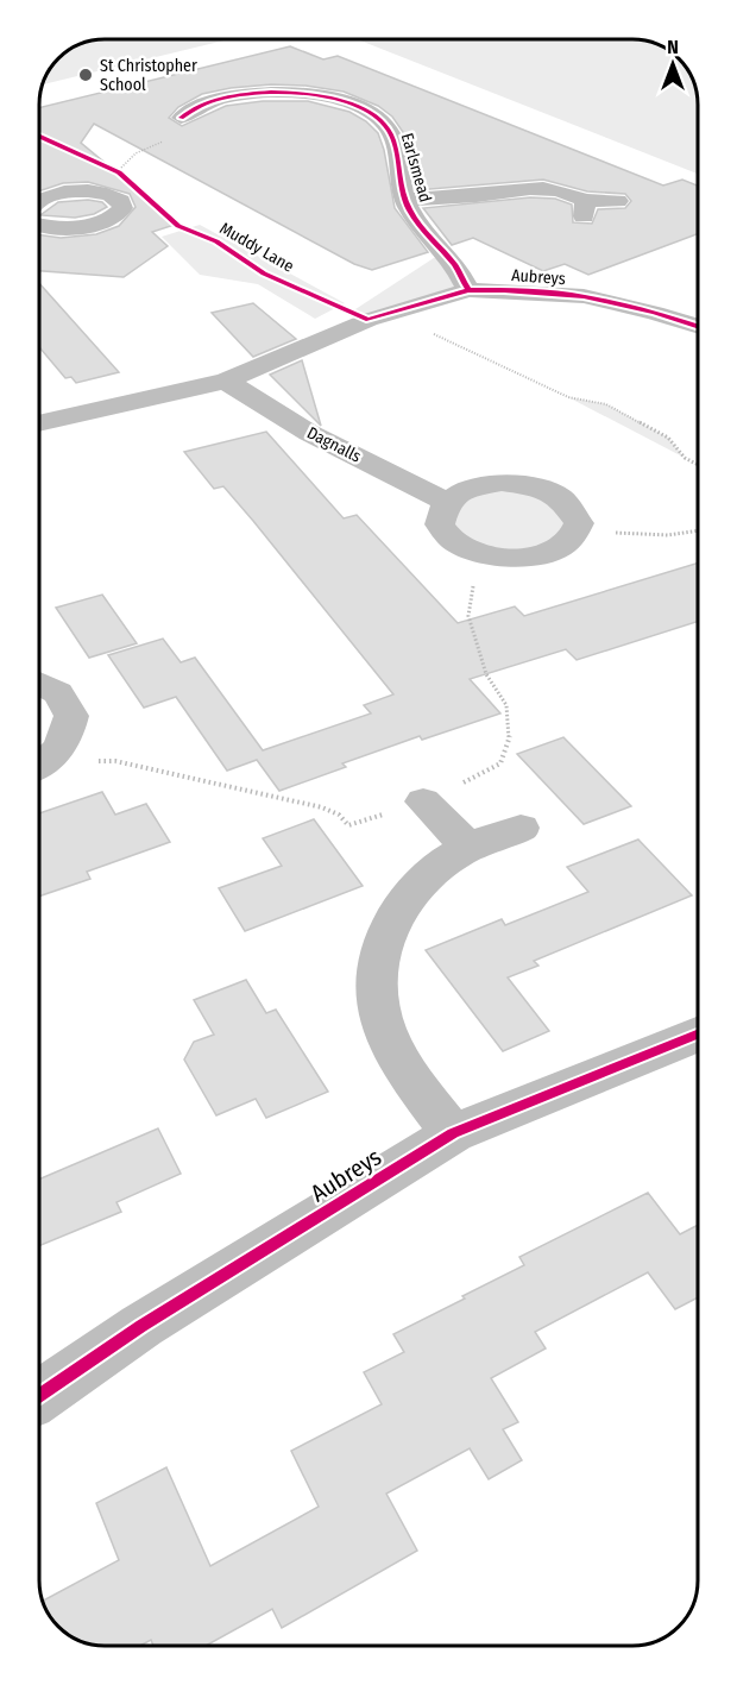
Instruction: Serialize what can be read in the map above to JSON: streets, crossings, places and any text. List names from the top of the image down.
{
  "streets": {
    "street": ["Earlsmead", "Aubreys", "Dagnalls"],
    "cycle path": ["Muddy Lane"]
  },
  "crossings": [
    ["Earlsmead", "Aubreys"],
    ["Aubreys", "Dagnalls"]
  ],
  "places": ["St Christopher School"],
  "north": "top"
}
